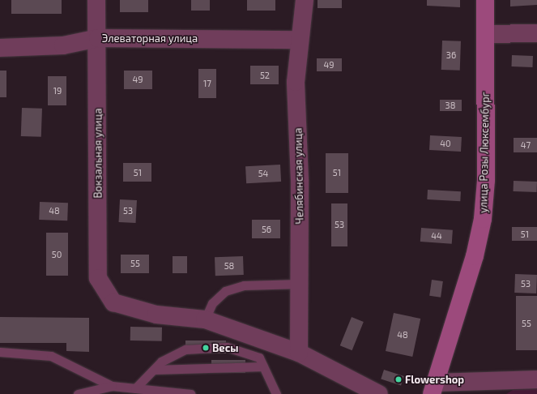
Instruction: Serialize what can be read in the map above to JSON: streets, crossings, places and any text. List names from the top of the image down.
{
  "streets": {
    "street": [
      "Элеваторная улица",
      "улица Розы Люксембург",
      "Вокзальная улица",
      "Челябинская улица"
    ]
  },
  "crossings": [
    ["Элеваторная улица", "Вокзальная улица"],
    ["Элеваторная улица", "Челябинская улица"]
  ],
  "places": ["Весы", "Flowershop"],
  "house_numbers": [
    "36",
    "49",
    "52",
    "49",
    "17",
    "19",
    "38",
    "40",
    "47",
    "51",
    "51",
    "54",
    "48",
    "53",
    "53",
    "56",
    "51",
    "44",
    "50",
    "55",
    "58",
    "53",
    "55",
    "48"
  ]
}
